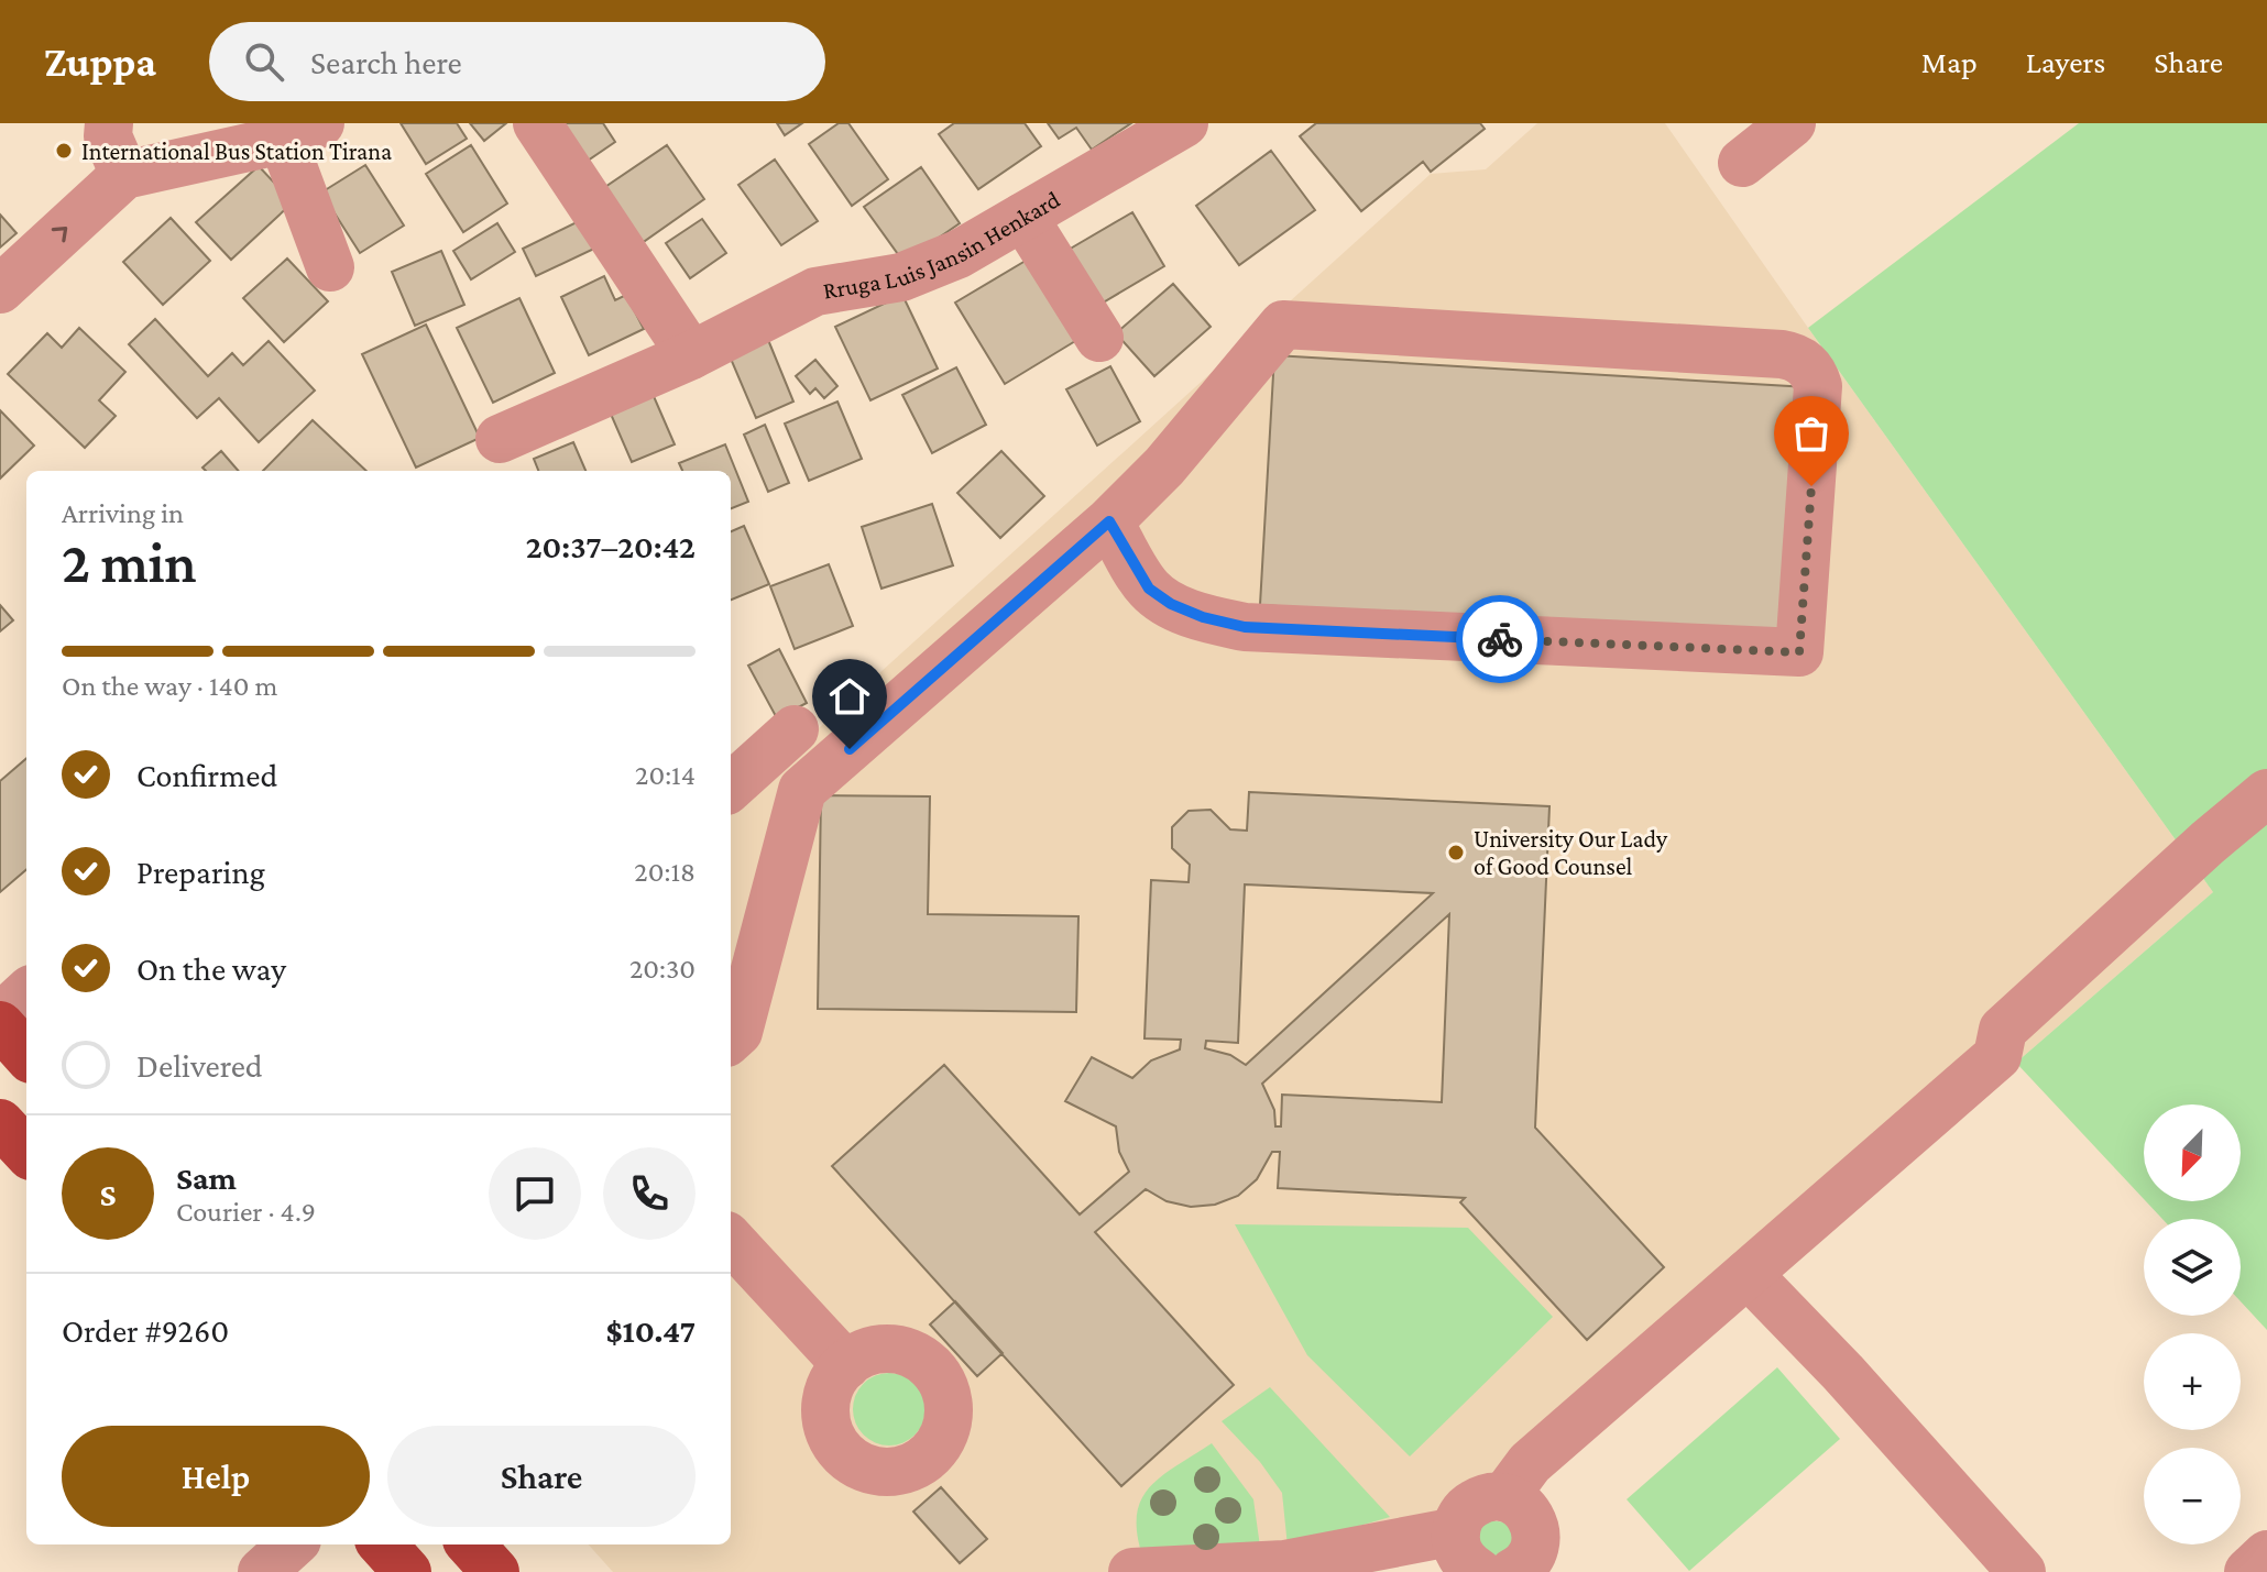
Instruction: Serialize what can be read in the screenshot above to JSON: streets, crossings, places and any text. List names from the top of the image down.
{
  "streets": {
    "street": ["Rruga Luis Jansin Henkard"]
  },
  "places": ["International Bus Station Tirana", "University Our Lady of Good Counsel"],
  "north": "bottom left",
  "page": {
    "header": "Zuppa",
    "search": "Search here",
    "nav": ["Map", "Layers", "Share"],
    "heading": ["2 min", "Arriving in", "20:37–20:42"],
    "panel": [
      "Sam",
      "Courier · 4.9",
      "Order #9260",
      "$10.47"
    ],
    "bar": "On the way · 140 m",
    "list": [
      ["Confirmed", "20:14"],
      ["Preparing", "20:18"],
      ["On the way", "20:30"],
      "Delivered"
    ],
    "map_buttons": ["+", "−"],
    "round": "S",
    "buttons": ["Help", "Share"]
  }
}
